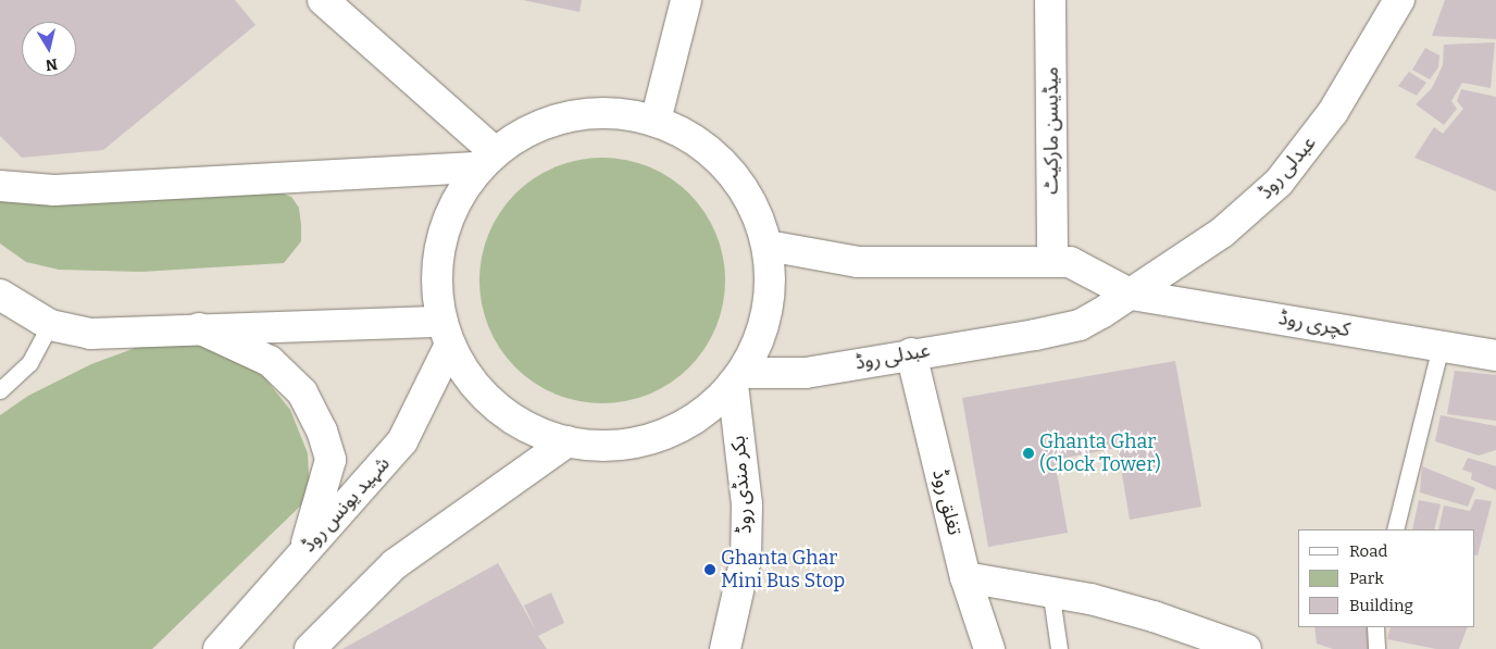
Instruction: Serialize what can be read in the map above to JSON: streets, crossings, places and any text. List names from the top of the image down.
{
  "streets": {
    "main road": [
      "میڈیسن مارکیٹ",
      "عبدلی روڈ",
      "کچری روڈ",
      "بکر منڈی روڈ",
      "تغلق روڈ",
      "شہید یونس روڈ"
    ]
  },
  "crossings": [
    ["عبدلی روڈ", "کچری روڈ"],
    ["عبدلی روڈ", "بکر منڈی روڈ"],
    ["عبدلی روڈ", "تغلق روڈ"]
  ],
  "places": ["Ghanta Ghar (Clock Tower)", "Ghanta Ghar Mini Bus Stop"],
  "legend": ["Road", "Park", "Building"],
  "north": "bottom"
}
